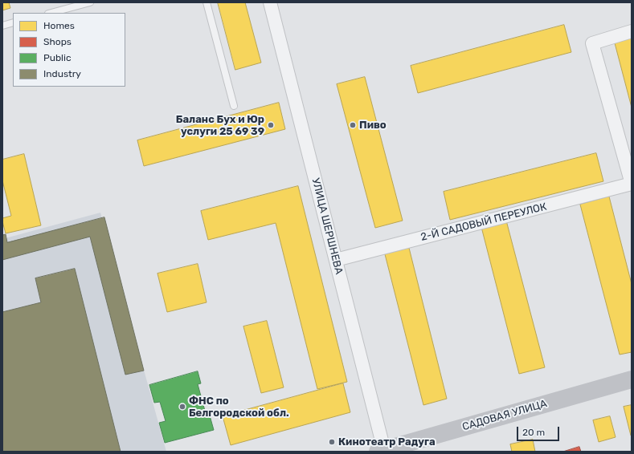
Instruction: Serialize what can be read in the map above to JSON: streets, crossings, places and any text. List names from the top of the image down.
{
  "streets": {
    "main road": ["САДОВАЯ УЛИЦА"],
    "street": ["2-Й САДОВЫЙ ПЕРЕУЛОК", "УЛИЦА ШЕРШНЕВА"]
  },
  "crossings": [
    ["2-Й САДОВЫЙ ПЕРЕУЛОК", "УЛИЦА ШЕРШНЕВА"],
    ["УЛИЦА ШЕРШНЕВА", "САДОВАЯ УЛИЦА"]
  ],
  "places": [
    "Баланс Бух и Юр услуги 25 69 39",
    "Пиво",
    "ФНС по Белгородской обл.",
    "Кинотеатр Радуга"
  ],
  "legend": [
    "Homes",
    "Shops",
    "Public",
    "Industry"
  ],
  "scale_bar": "20 m"
}
